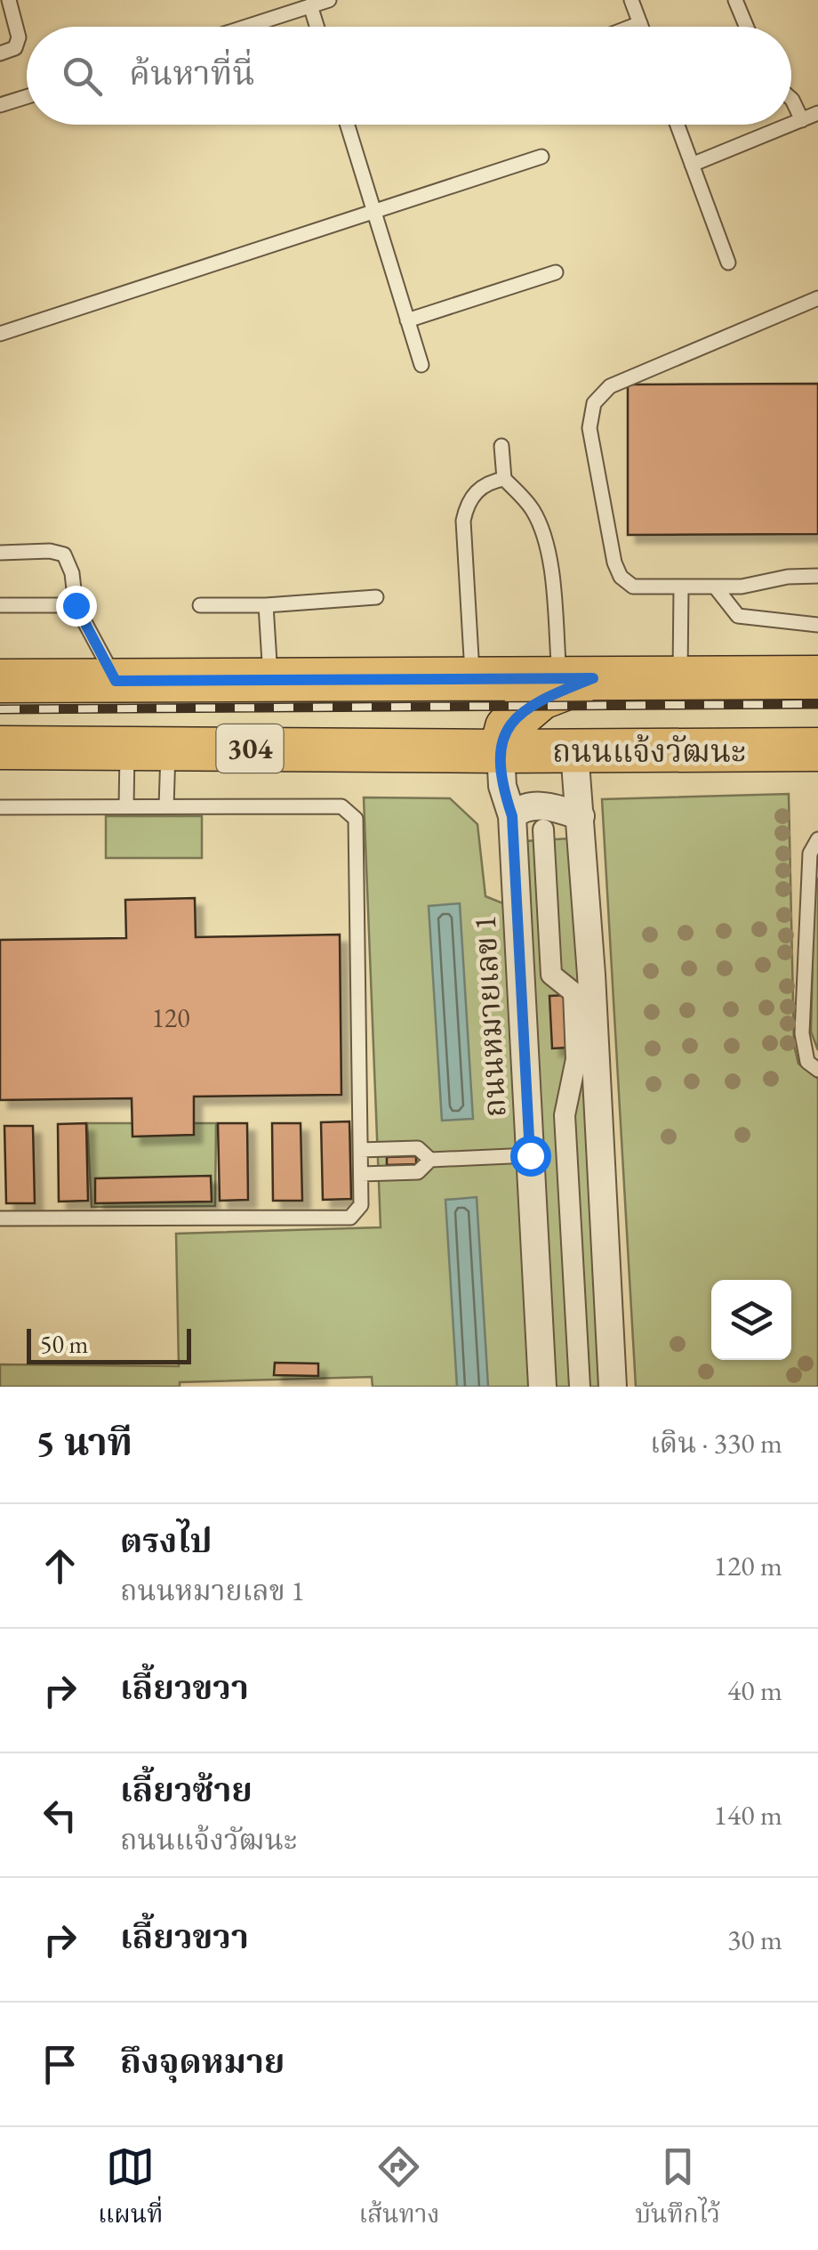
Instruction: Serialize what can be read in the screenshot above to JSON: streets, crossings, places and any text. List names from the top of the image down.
{
  "streets": {
    "main road": ["304", "ถนนแจ้งวัฒนะ"],
    "street": ["ถนนหมายเลข 1"]
  },
  "crossings": [
    ["ถนนแจ้งวัฒนะ", "ถนนหมายเลข 1"]
  ],
  "house_numbers": ["120"],
  "scale_bar": "50 m",
  "page": {
    "search": "ค้นหาที่นี่",
    "scale": "50 m",
    "heading": ["5 นาที", "เดิน · 330 m"],
    "list": [
      ["ตรงไป", "ถนนหมายเลข 1", "120 m"],
      ["เลี้ยวขวา", "40 m"],
      ["เลี้ยวซ้าย", "ถนนแจ้งวัฒนะ", "140 m"],
      ["เลี้ยวขวา", "30 m"],
      "ถึงจุดหมาย"
    ],
    "nav": ["แผนที่", "เส้นทาง", "บันทึกไว้"]
  }
}
